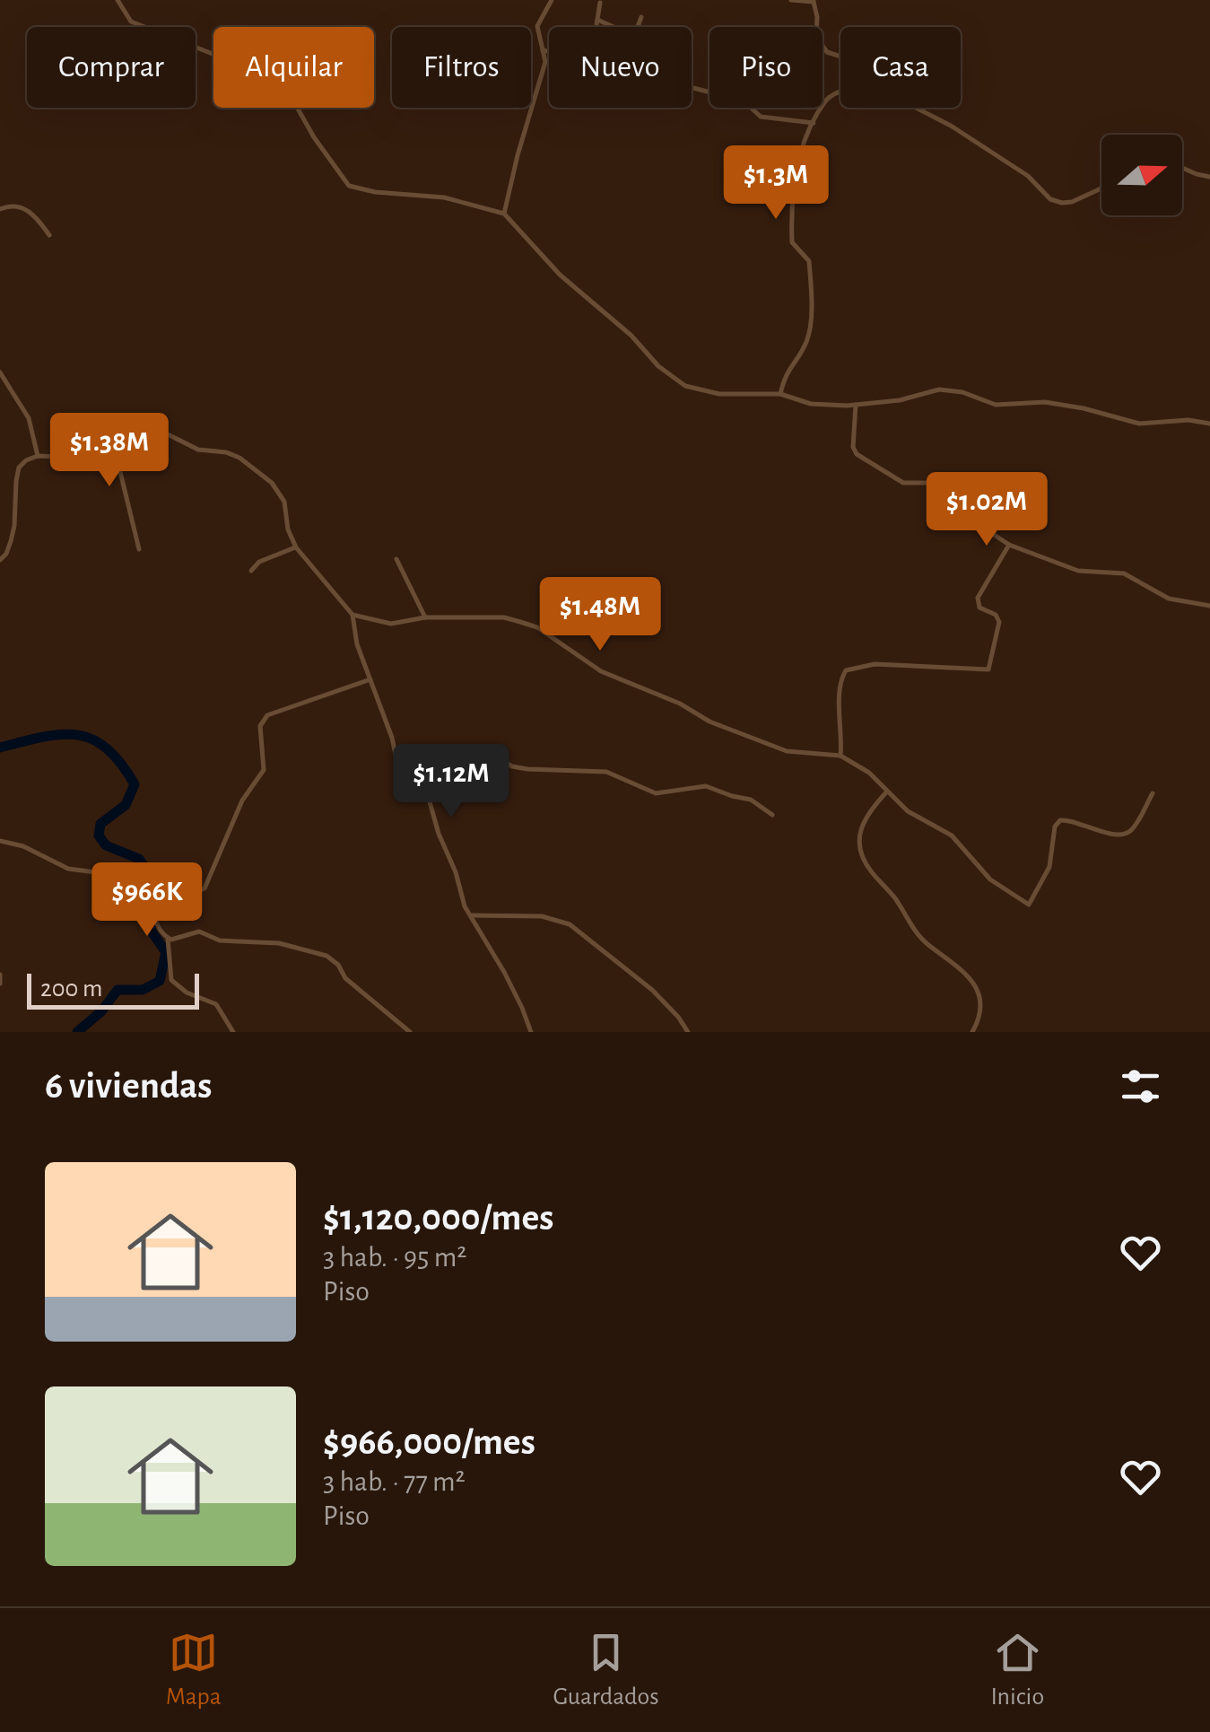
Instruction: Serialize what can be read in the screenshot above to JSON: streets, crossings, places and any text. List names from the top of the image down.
{
  "scale_bar": "200 m",
  "north": "right",
  "page": {
    "chip": [
      "Comprar",
      "Alquilar",
      "Filtros",
      "Nuevo",
      "Piso",
      "Casa"
    ],
    "price": [
      "$1.3M",
      "$1.38M",
      "$1.02M",
      "$1.48M",
      "$1.12M",
      "$966K"
    ],
    "scale": "200 m",
    "heading": "6 viviendas",
    "list": [
      {
        "name": "$1,120,000/mes",
        "note": "3 hab. · 95 m² · Piso"
      },
      {
        "name": "$966,000/mes",
        "note": "3 hab. · 77 m² · Piso"
      }
    ],
    "tabs": ["Mapa", "Guardados", "Inicio"]
  }
}
